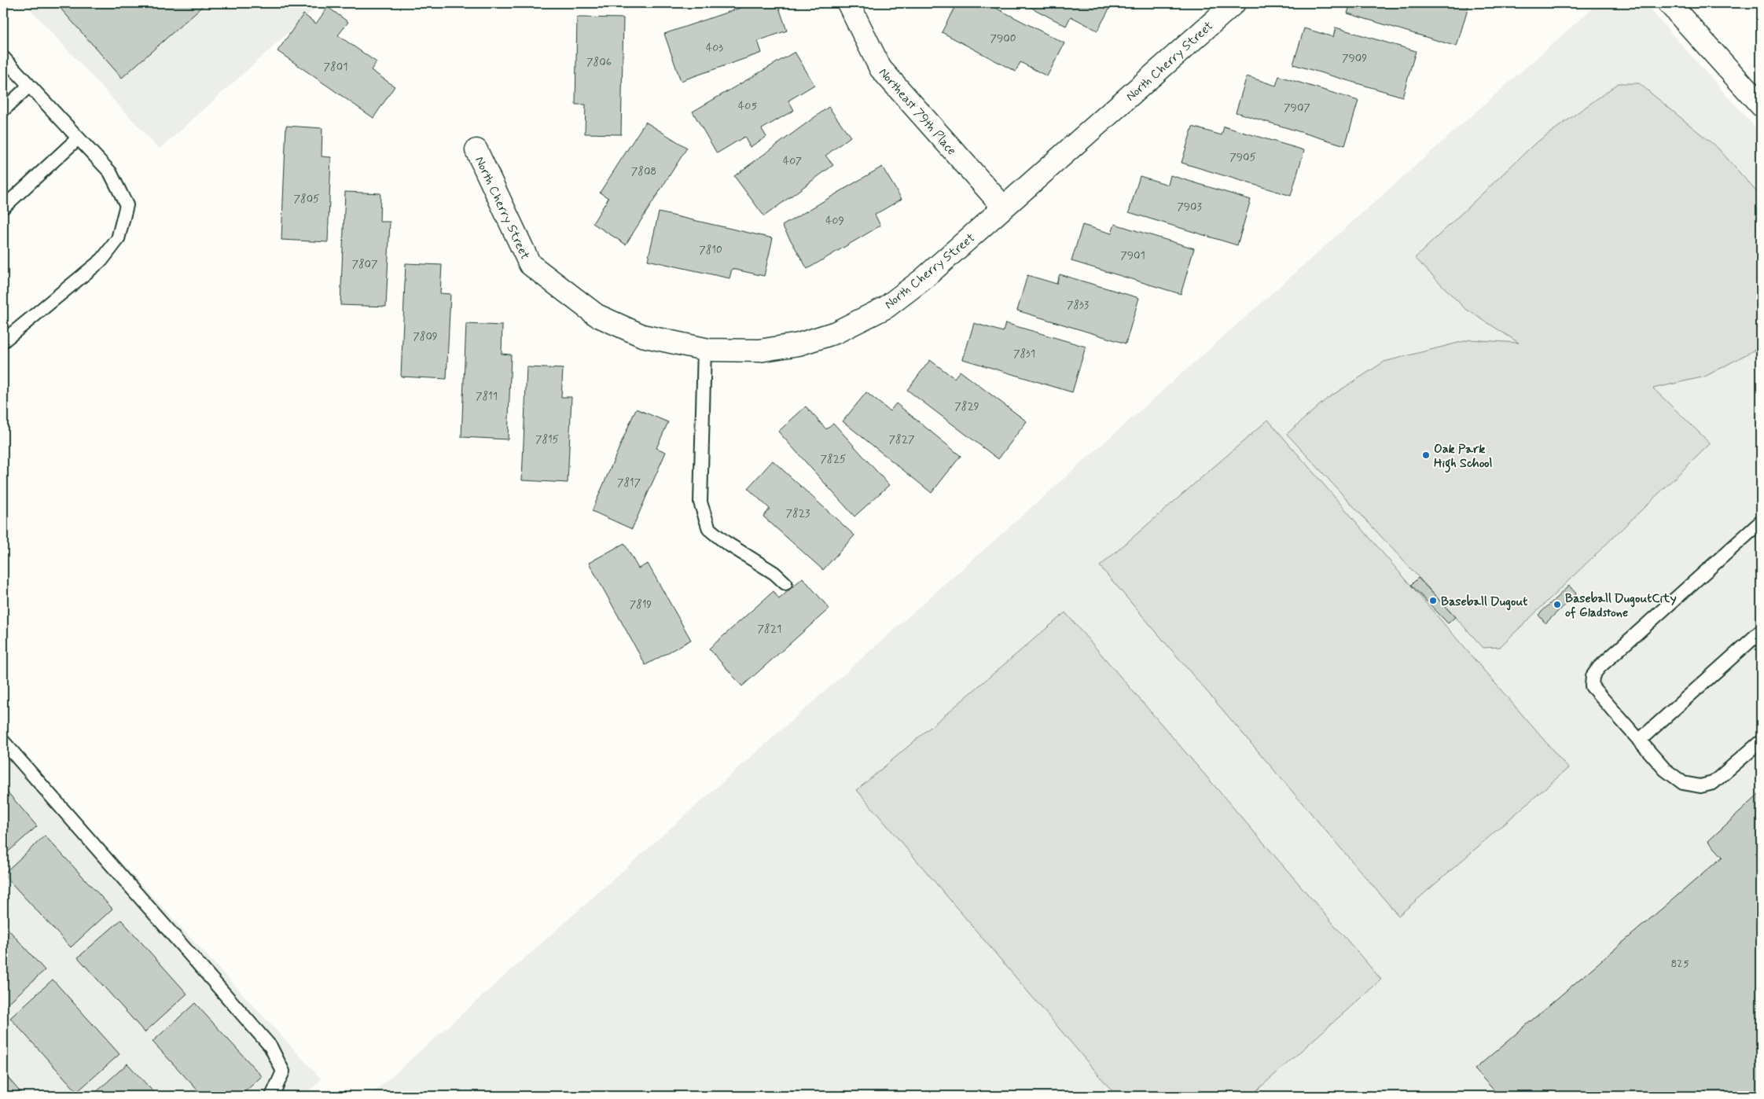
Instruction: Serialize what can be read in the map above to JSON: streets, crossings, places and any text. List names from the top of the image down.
{
  "streets": {
    "street": ["North Cherry Street", "Northeast 79th Place"]
  },
  "crossings": [
    ["North Cherry Street", "Northeast 79th Place"]
  ],
  "places": ["Oak Park High School", "Baseball Dugout", "Baseball DugoutCity of Gladstone"],
  "house_numbers": [
    "7900",
    "403",
    "7909",
    "7806",
    "7801",
    "405",
    "7907",
    "7905",
    "407",
    "7808",
    "7805",
    "7903",
    "409",
    "7810",
    "7901",
    "7807",
    "7833",
    "7809",
    "7831",
    "7811",
    "7829",
    "7815",
    "7827",
    "7825",
    "7817",
    "7823",
    "7819",
    "7821",
    "825"
  ]
}
